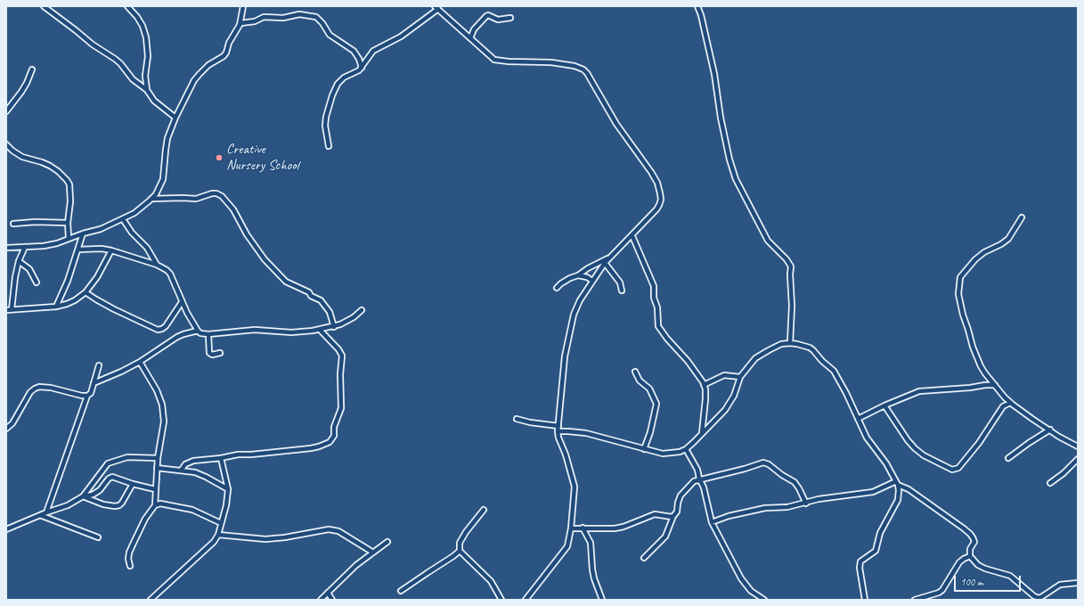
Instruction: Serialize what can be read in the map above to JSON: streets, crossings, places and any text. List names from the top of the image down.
{
  "places": ["Creative Nursery School"],
  "scale_bar": "100 m"
}
